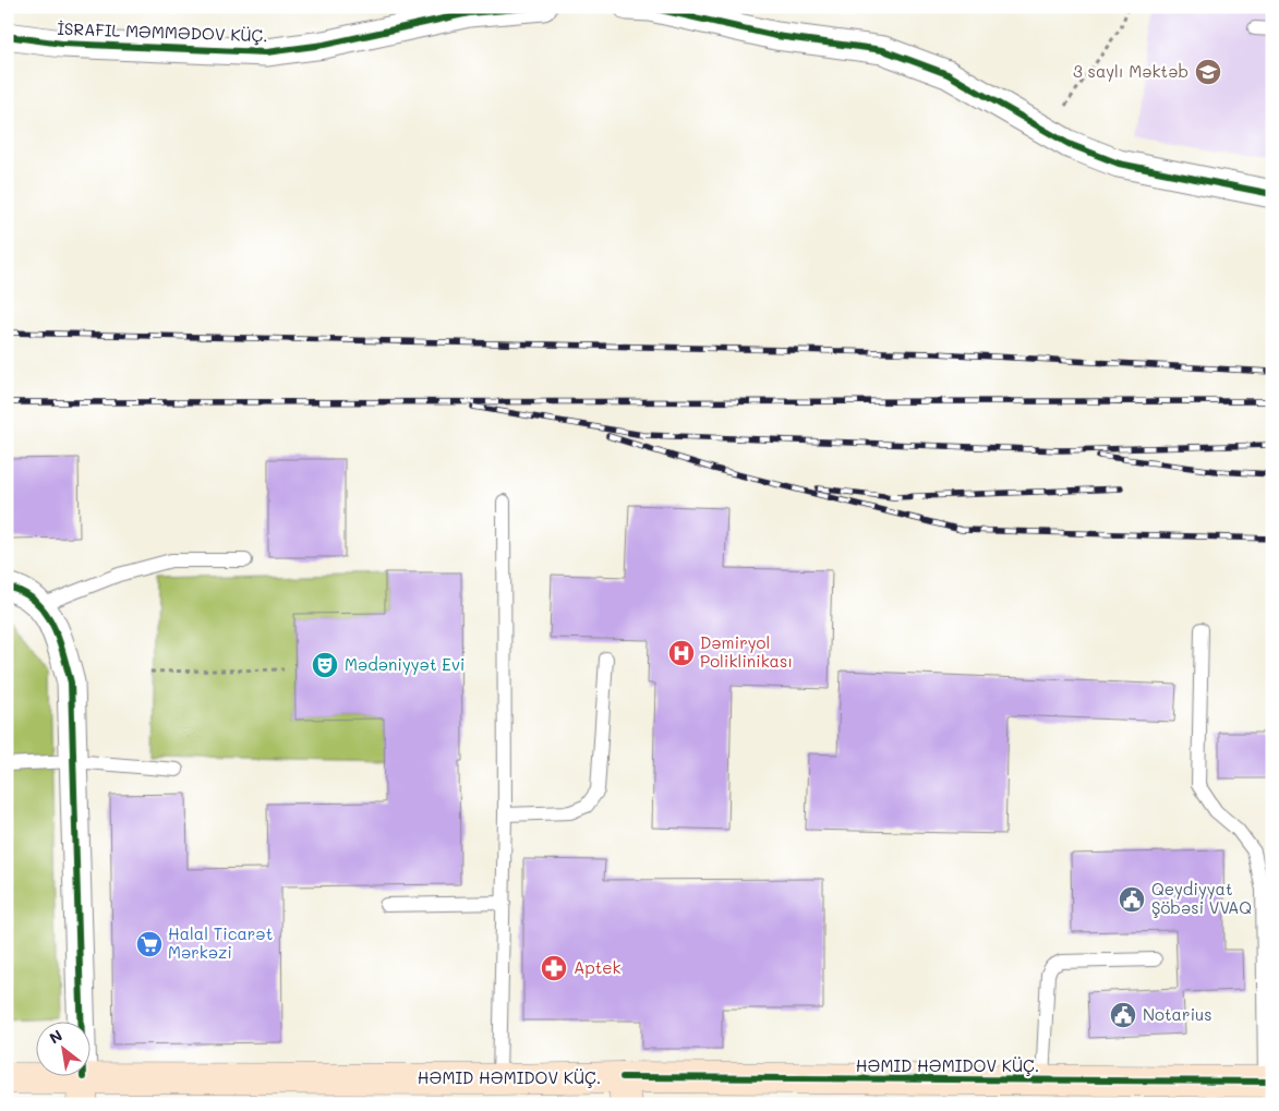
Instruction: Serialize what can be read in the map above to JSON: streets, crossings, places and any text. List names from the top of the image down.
{
  "streets": {
    "street": ["İSRAFIL MƏMMƏDOV KÜÇ.", "HƏMID HƏMIDOV KÜÇ."]
  },
  "places": {
    "school or university": ["3 saylı Məktəb"],
    "hospital": ["Dəmiryol Poliklinikası"],
    "theatre": ["Mədəniyyət Evi"],
    "public building": ["Qeydiyyat Şöbəsi VVAQ", "Notarius"],
    "supermarket": ["Halal Ticarət Mərkəzi"],
    "pharmacy": ["Aptek"]
  },
  "north": "top left"
}
